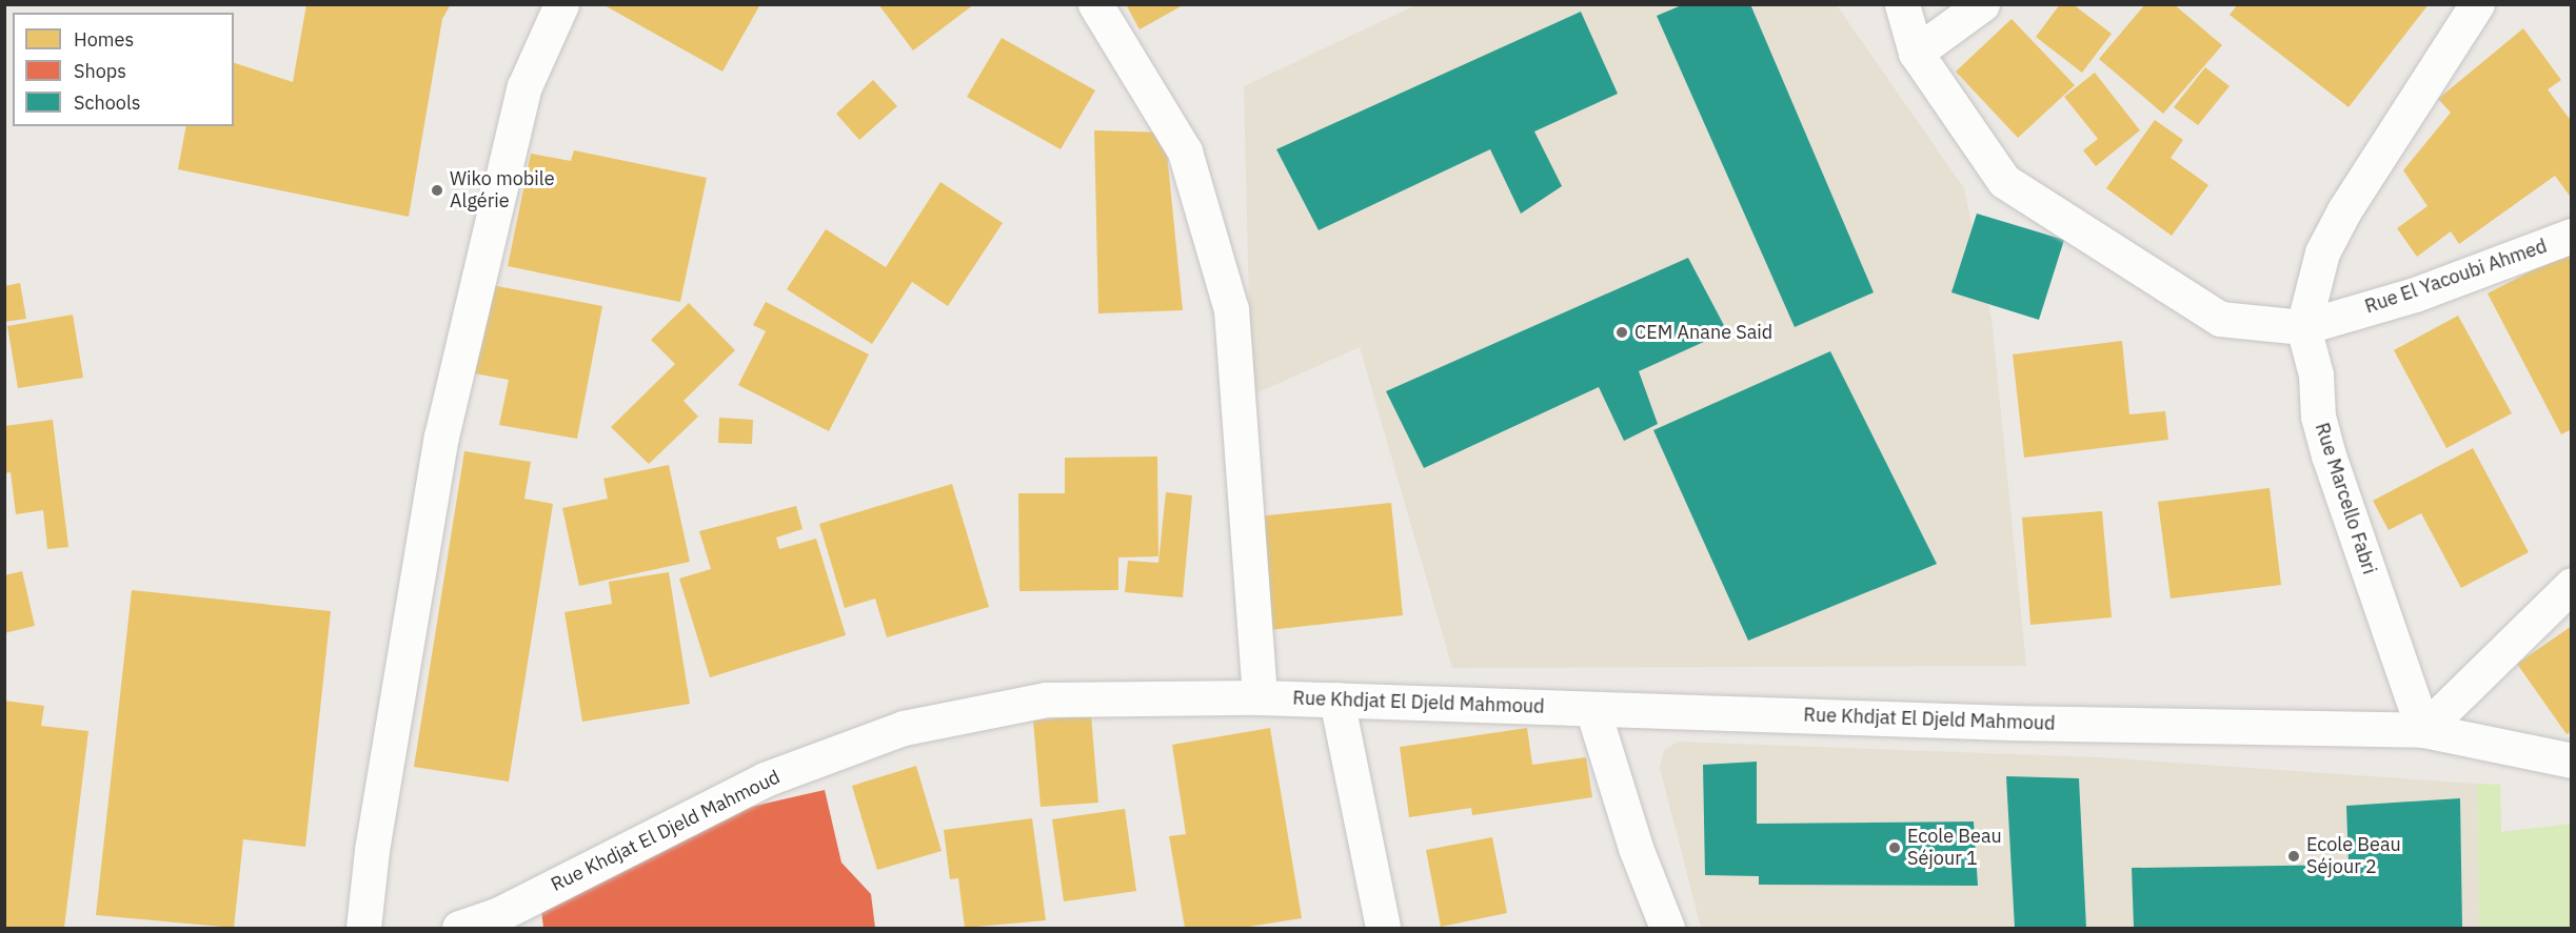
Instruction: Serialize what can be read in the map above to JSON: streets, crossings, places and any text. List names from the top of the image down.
{
  "streets": {
    "street": ["Rue El Yacoubi Ahmed", "Rue Marcello Fabri", "Rue Khdjat El Djeld Mahmoud"]
  },
  "crossings": [
    ["Rue El Yacoubi Ahmed", "Rue Marcello Fabri"],
    ["Rue Marcello Fabri", "Rue Khdjat El Djeld Mahmoud"]
  ],
  "places": [
    "Wiko mobile Algérie",
    "CEM Anane Said",
    "Ecole Beau Séjour 1",
    "Ecole Beau Séjour 2"
  ],
  "legend": ["Homes", "Shops", "Schools"]
}
